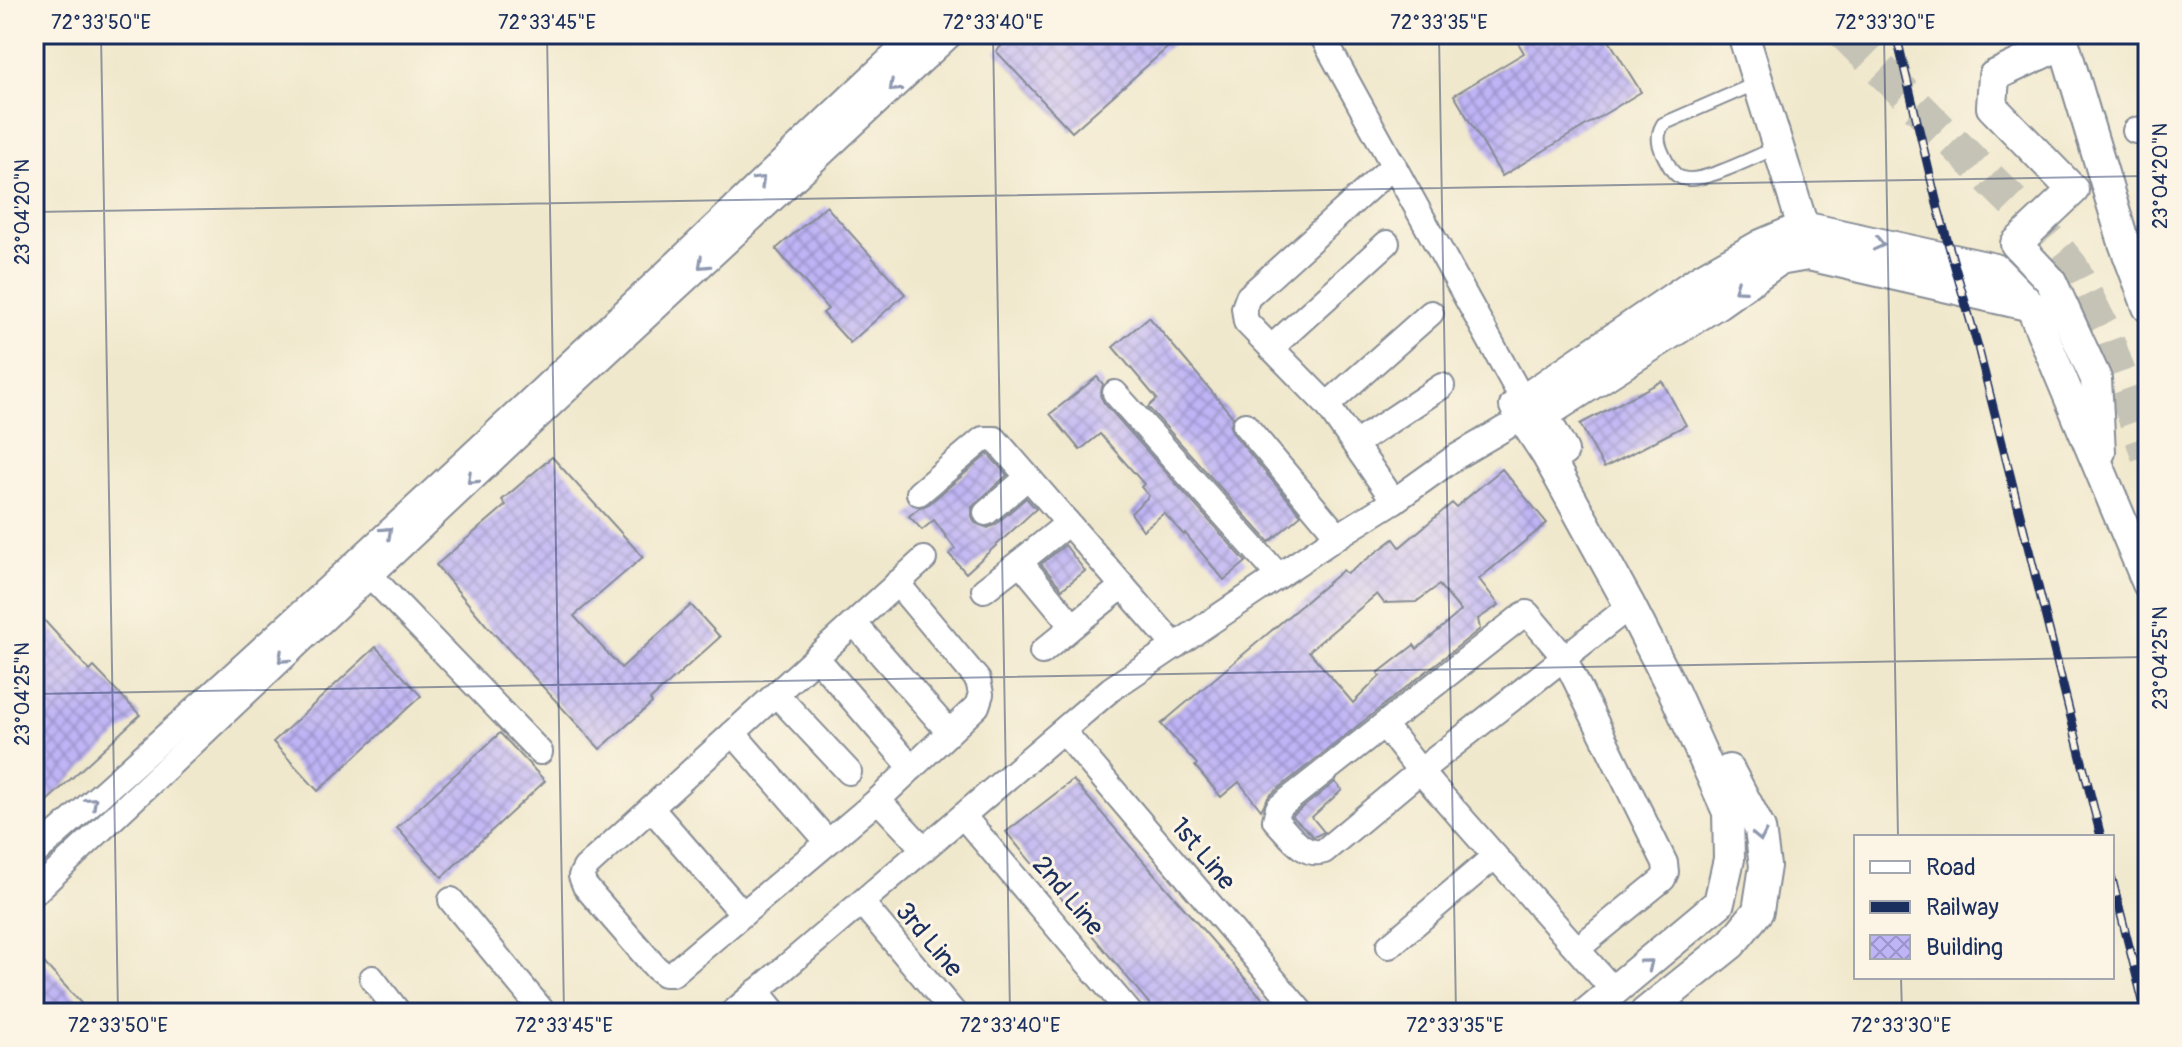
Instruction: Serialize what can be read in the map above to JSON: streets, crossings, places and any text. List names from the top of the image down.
{
  "streets": {
    "street": ["1st Line", "2nd Line", "3rd Line"]
  },
  "legend": ["Road", "Railway", "Building"],
  "coordinates": [
    "72°33'50\"E",
    "72°33'45\"E",
    "72°33'40\"E",
    "72°33'35\"E",
    "72°33'30\"E",
    "23°04'20\"N",
    "23°04'25\"N"
  ]
}
